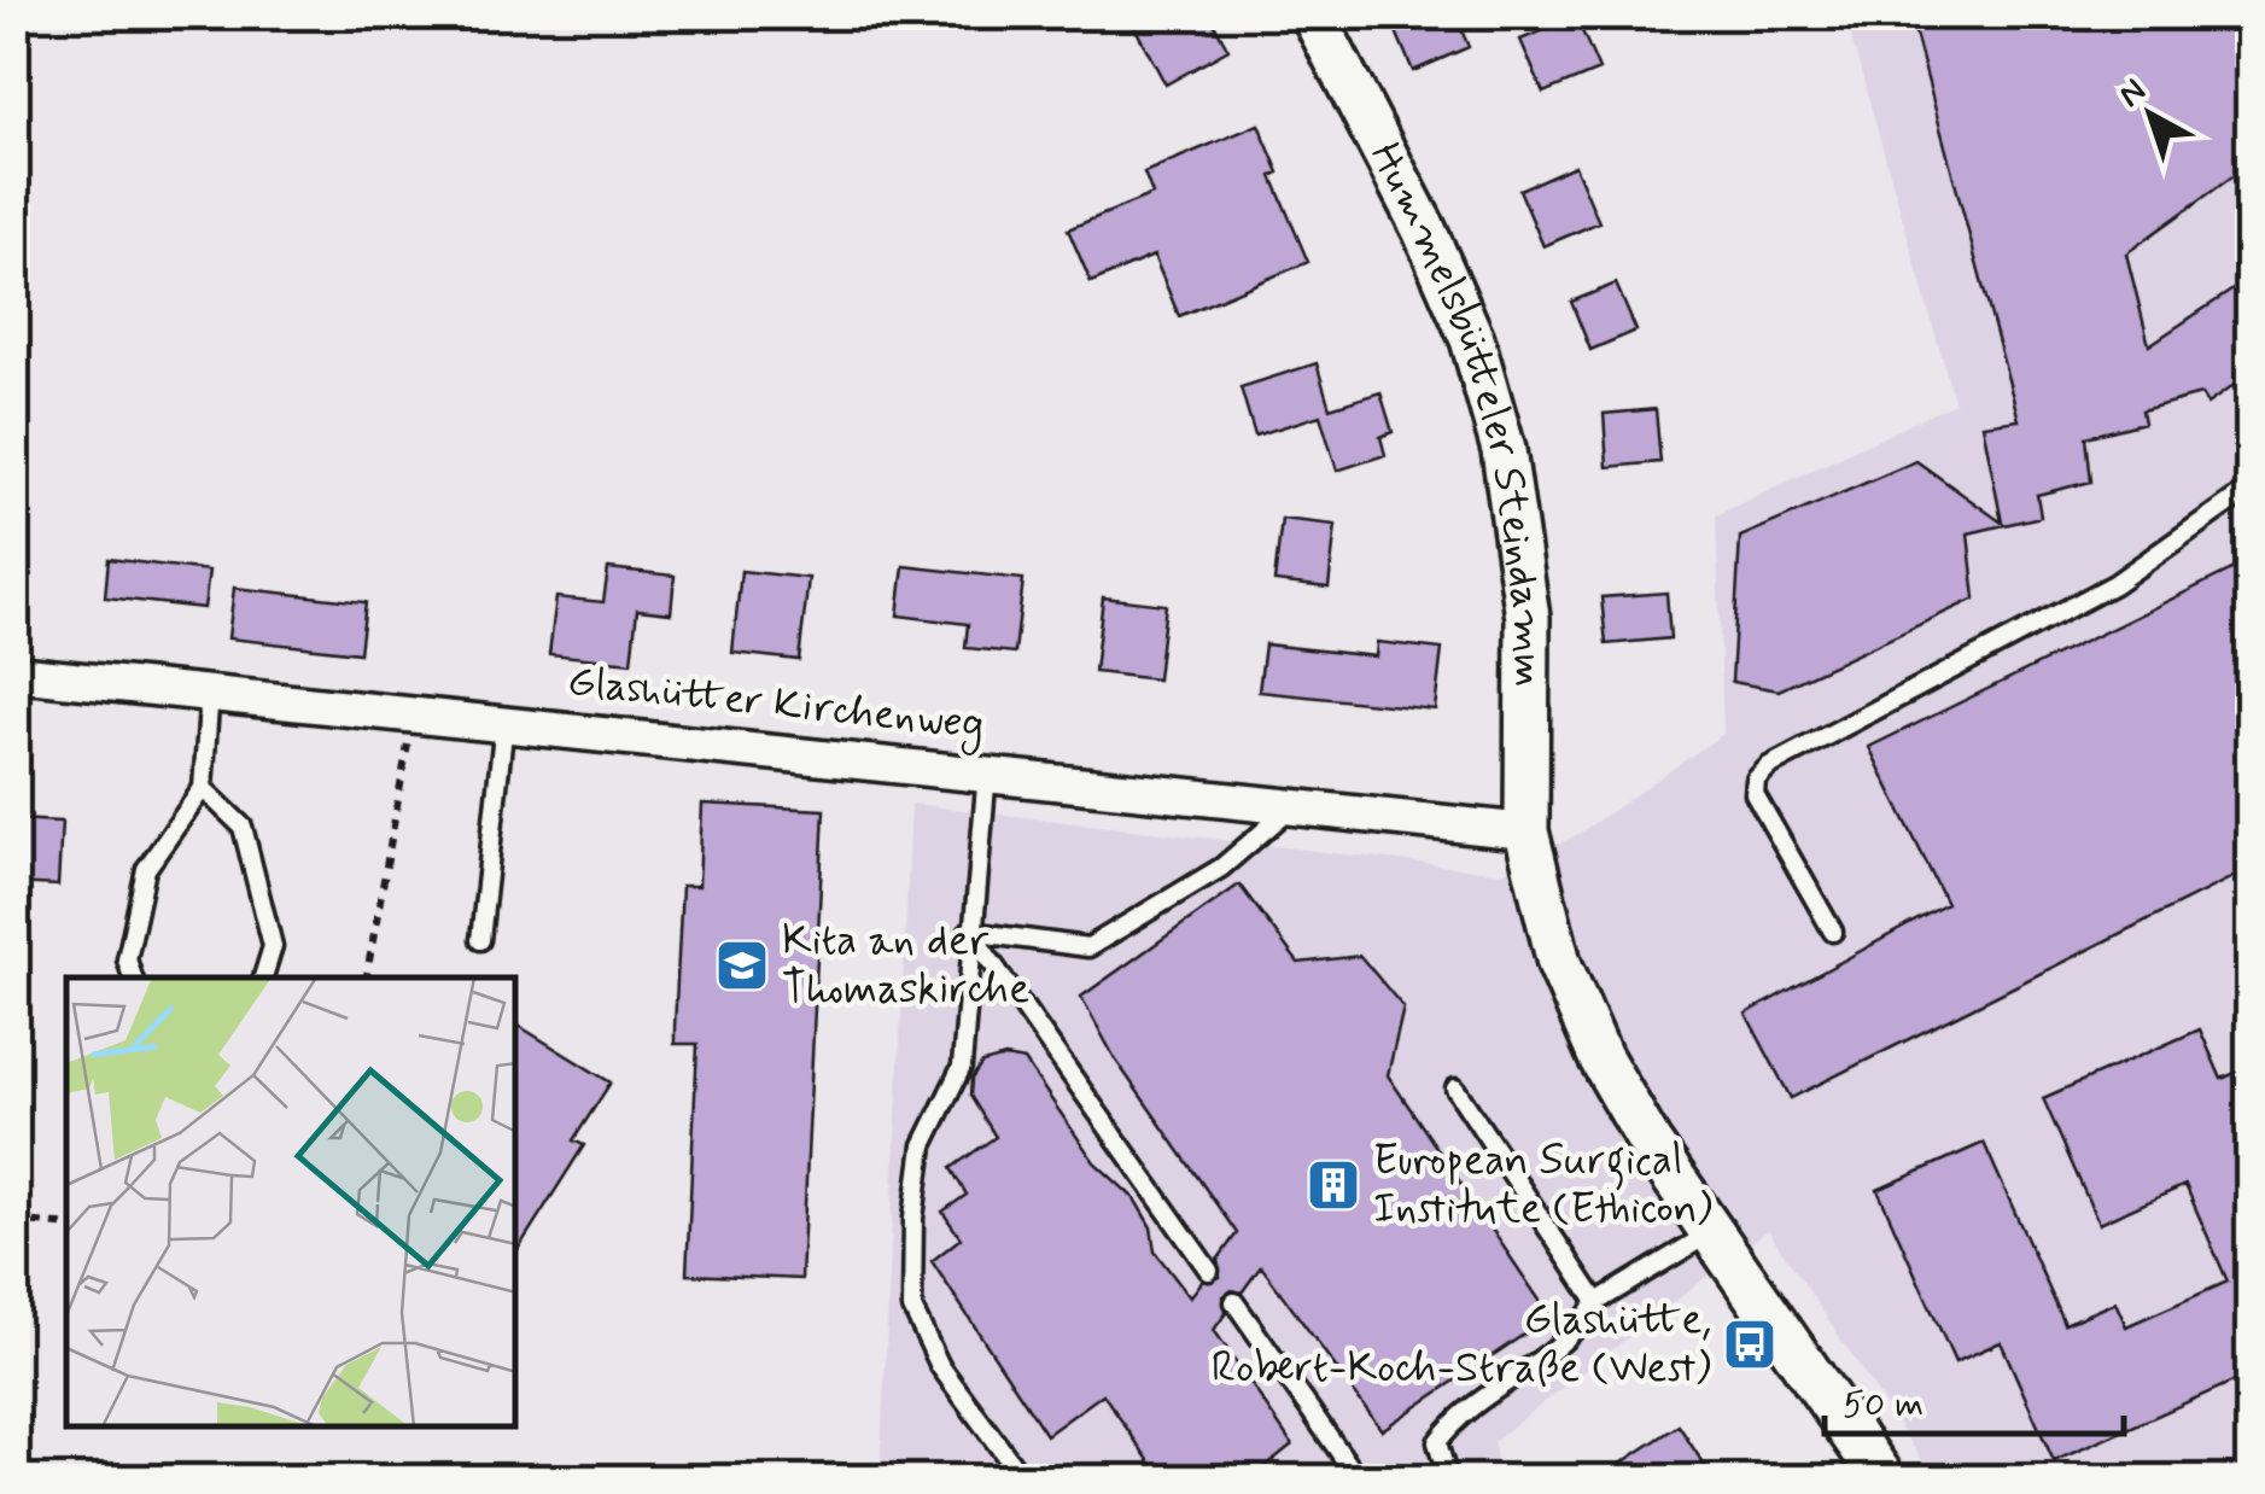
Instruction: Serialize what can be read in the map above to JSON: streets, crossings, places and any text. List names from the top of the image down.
{
  "streets": {
    "street": ["Hummelsbütteler Steindamm", "Glashütter Kirchenweg"]
  },
  "crossings": [
    ["Hummelsbütteler Steindamm", "Glashütter Kirchenweg"]
  ],
  "places": {
    "school or university": ["Kita an der Thomaskirche"],
    "building": ["European Surgical Institute (Ethicon)"],
    "bus stop": ["Glashütte, Robert-Koch-Straße (West)"]
  },
  "scale_bar": "50 m",
  "north": "top left"
}
